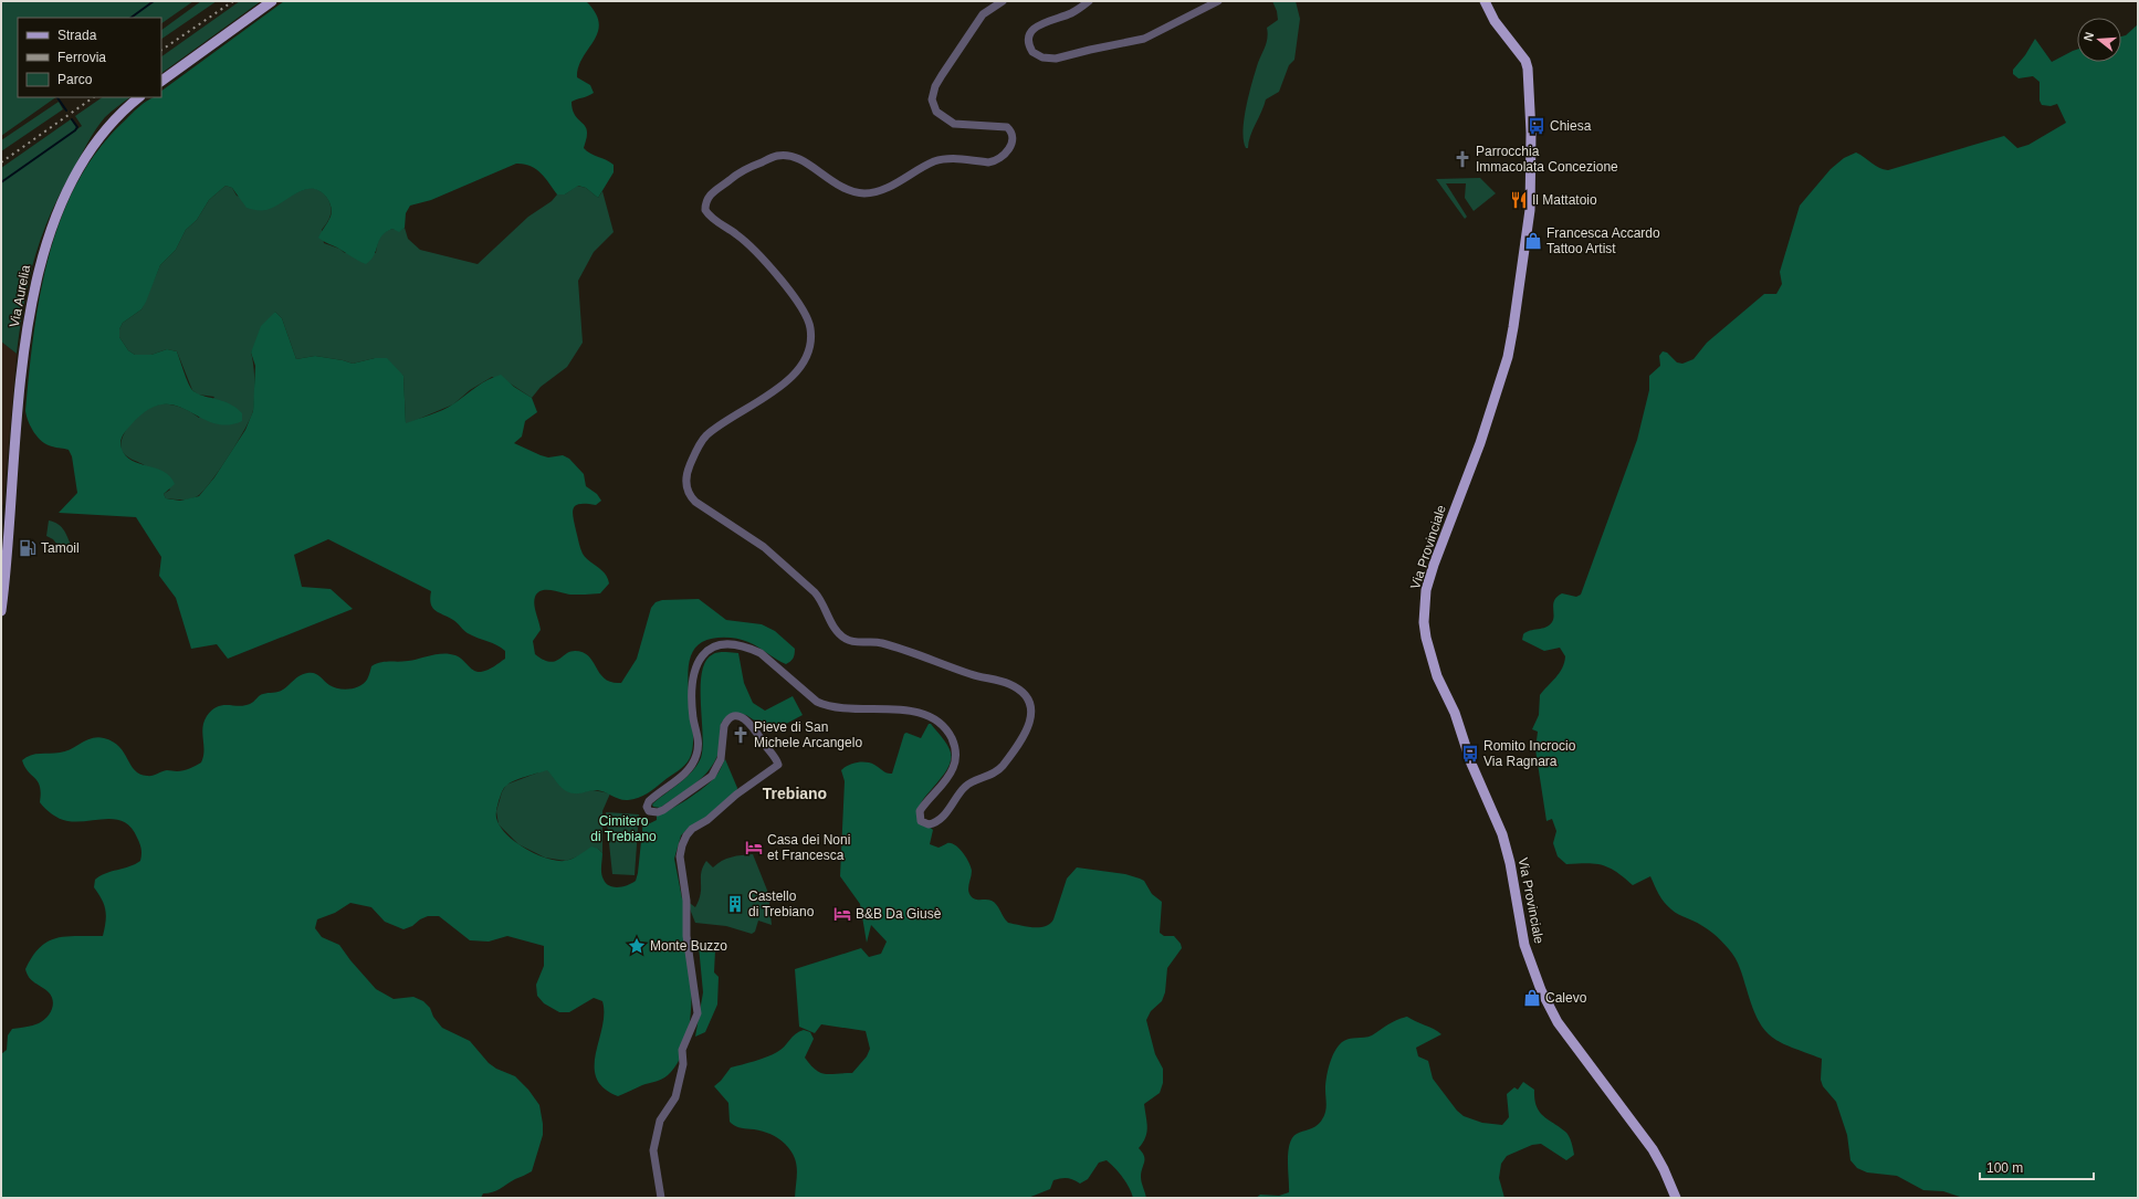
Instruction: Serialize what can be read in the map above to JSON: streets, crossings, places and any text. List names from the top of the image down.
{
  "streets": {
    "main road": ["Via Aurelia", "Via Provinciale"]
  },
  "districts": ["Trebiano"],
  "parks": ["Cimitero di Trebiano"],
  "places": {
    "bus stop": ["Chiesa", "Romito Incrocio Via Ragnara"],
    "church": ["Parrocchia Immacolata Concezione", "Pieve di San Michele Arcangelo"],
    "restaurant": ["Il Mattatoio"],
    "shop": ["Francesca Accardo Tattoo Artist", "Calevo"],
    "fuel station": ["Tamoil"],
    "hotel": ["Casa dei Noni et Francesca", "B&B Da Giusè"],
    "building": ["Castello di Trebiano"],
    "place": ["Monte Buzzo"]
  },
  "legend": ["Strada", "Ferrovia", "Parco"],
  "scale_bar": "100 m",
  "north": "left"
}
